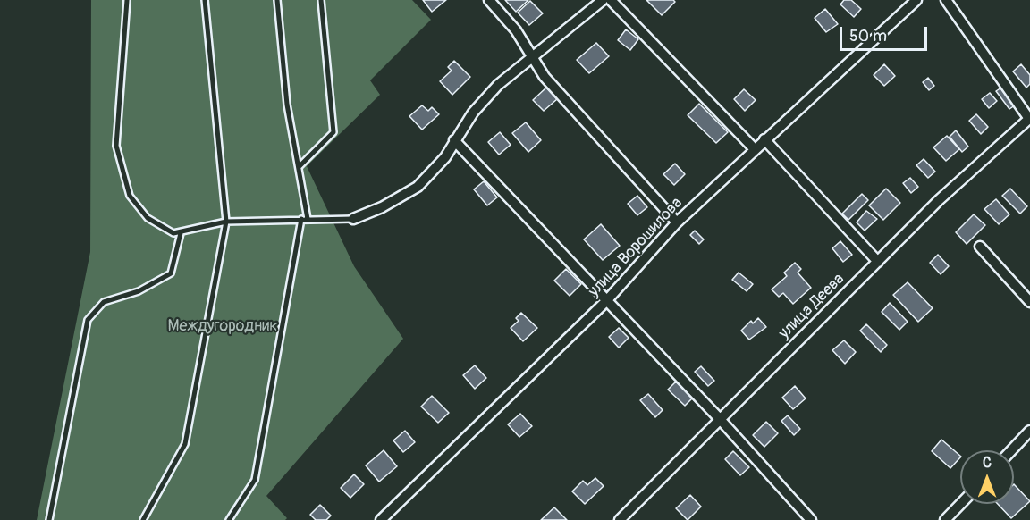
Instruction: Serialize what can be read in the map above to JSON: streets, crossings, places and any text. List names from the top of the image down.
{
  "streets": {
    "street": ["улица Ворошилова", "улица Деева"]
  },
  "parks": ["Междугородник"],
  "scale_bar": "50 m",
  "north": "top"
}
